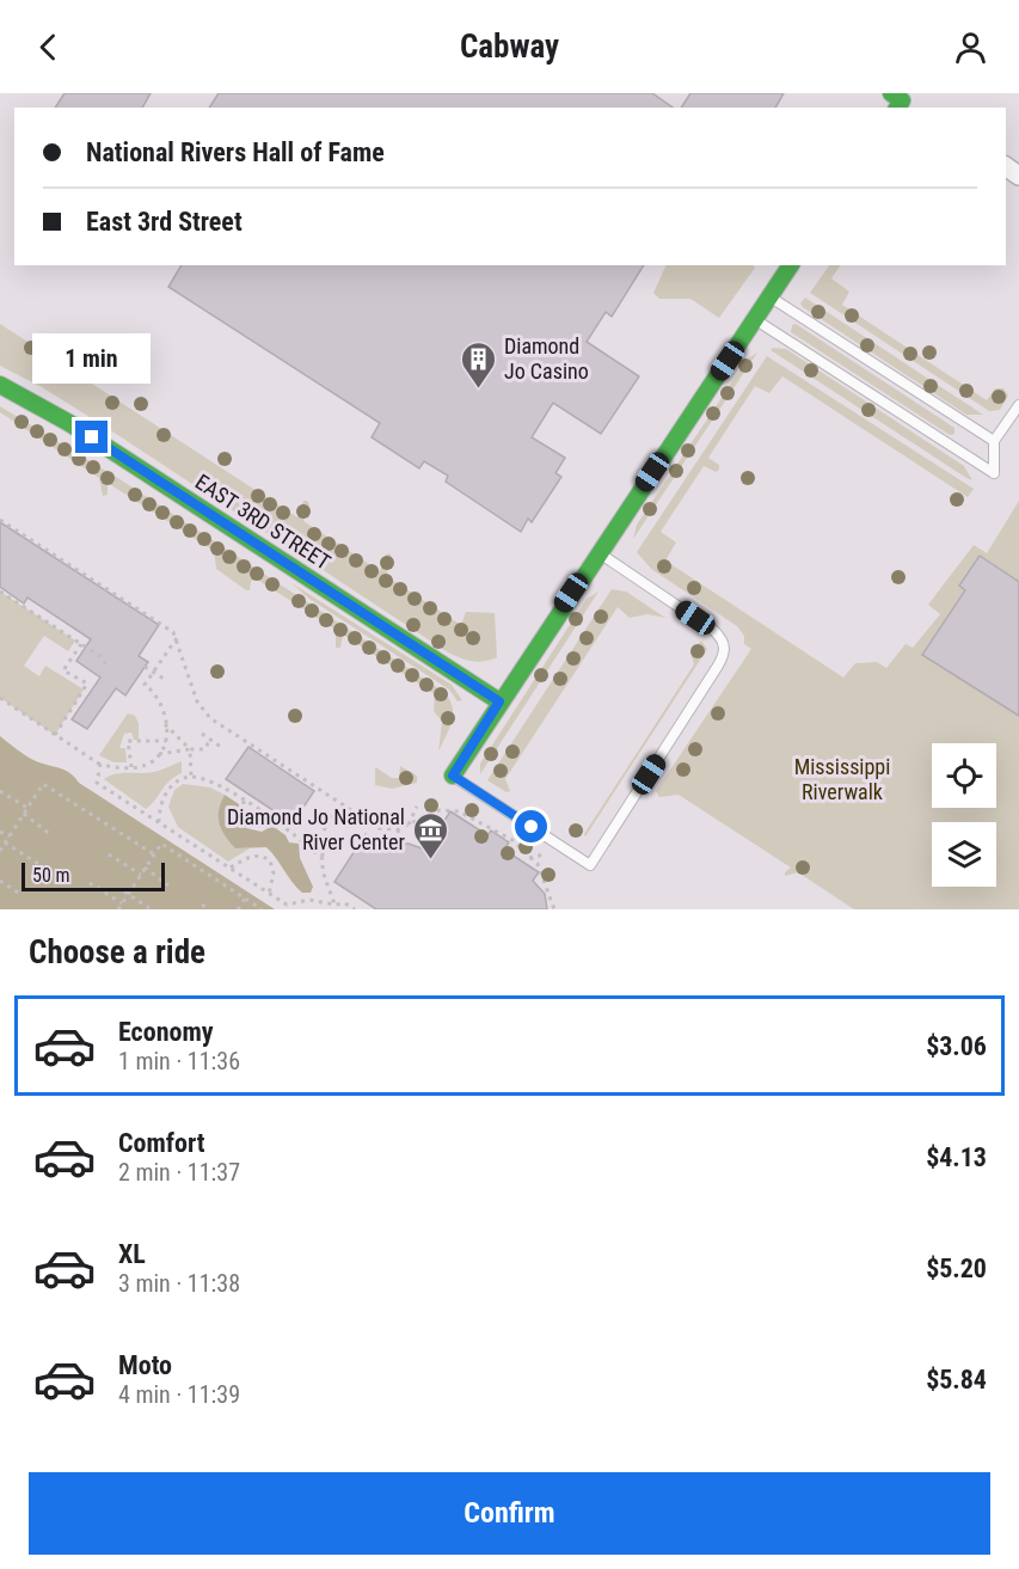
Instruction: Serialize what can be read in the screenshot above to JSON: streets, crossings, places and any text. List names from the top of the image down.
{
  "streets": {
    "street": ["EAST 3RD STREET"]
  },
  "parks": ["Mississippi Riverwalk"],
  "places": {
    "building": ["Diamond Jo Casino"],
    "museum": ["Diamond Jo National River Center"]
  },
  "scale_bar": "50 m",
  "page": {
    "header": "Cabway",
    "banner": ["National Rivers Hall of Fame", "East 3rd Street"],
    "bubble": "1 min",
    "scale": "50 m",
    "heading": "Choose a ride",
    "list": [
      {
        "name": "Economy",
        "note": "1 min · 11:36",
        "value": "$3.06"
      },
      {
        "name": "Comfort",
        "note": "2 min · 11:37",
        "value": "$4.13"
      },
      {
        "name": "XL",
        "note": "3 min · 11:38",
        "value": "$5.20"
      },
      {
        "name": "Moto",
        "note": "4 min · 11:39",
        "value": "$5.84"
      }
    ],
    "buttons": "Confirm"
  }
}
